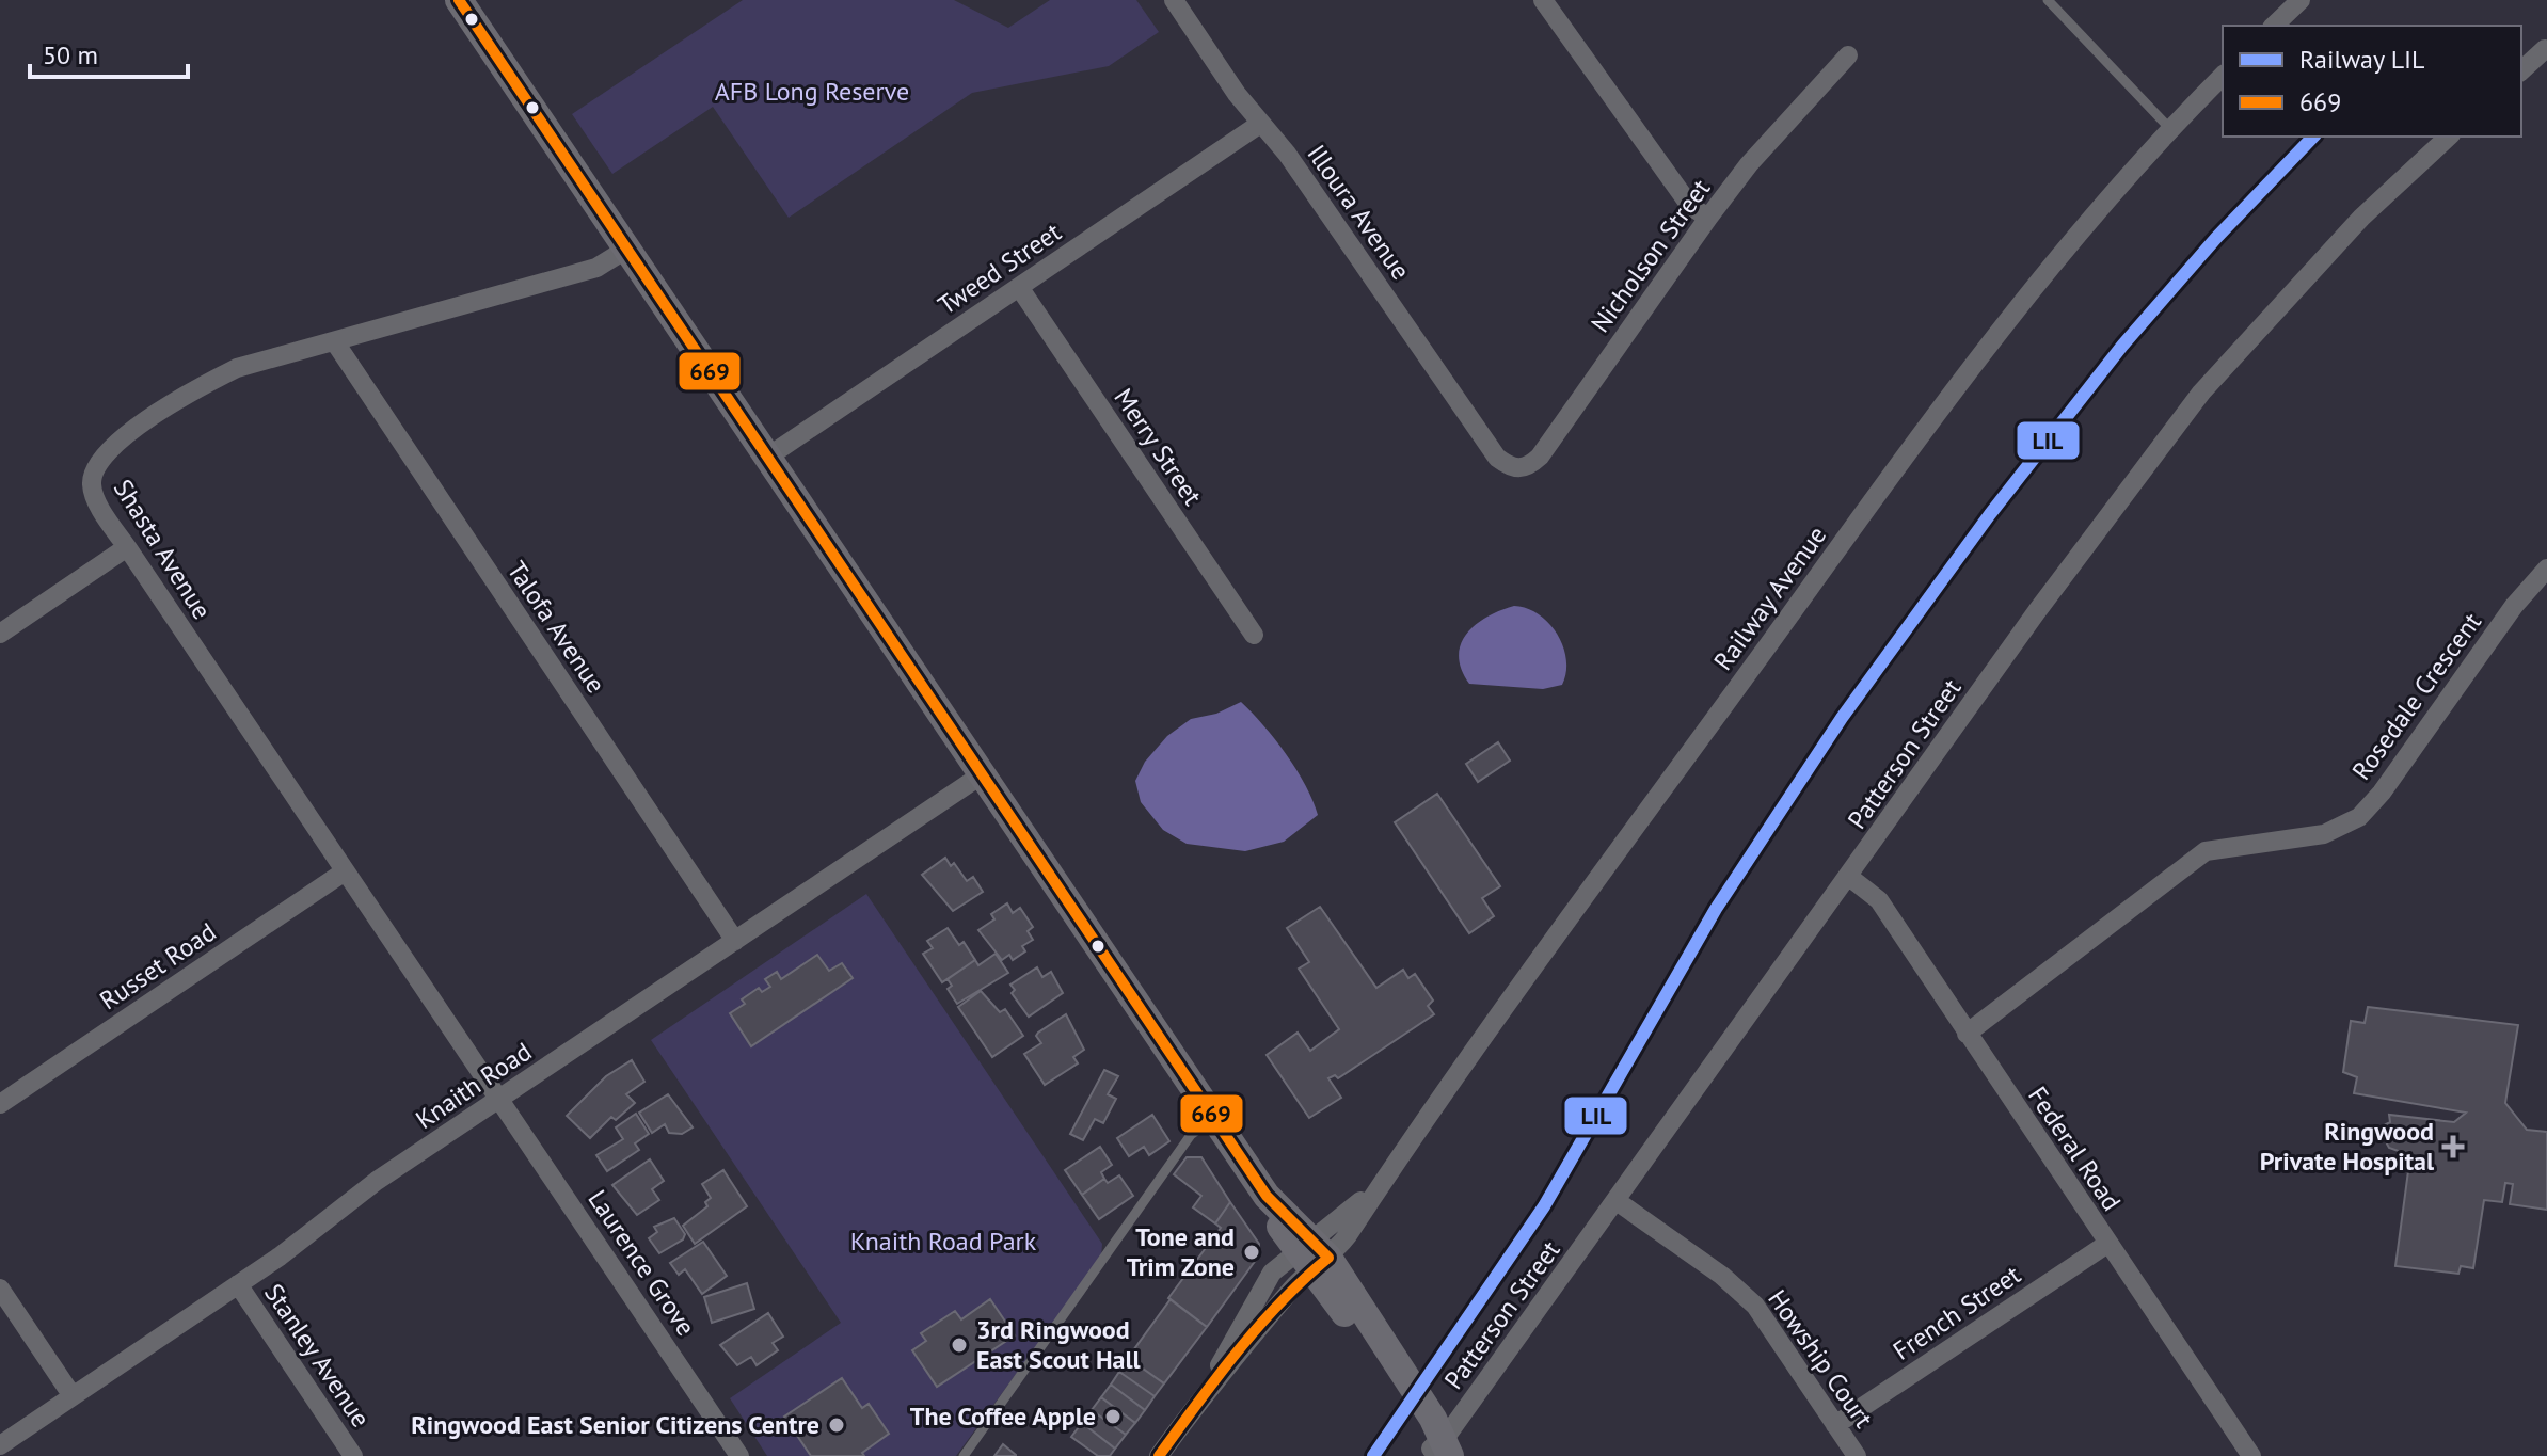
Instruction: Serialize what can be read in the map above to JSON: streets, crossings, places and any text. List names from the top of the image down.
{
  "streets": {
    "street": [
      "Illoura Avenue",
      "Nicholson Street",
      "Tweed Street",
      "Merry Street",
      "Shasta Avenue",
      "Railway Avenue",
      "Talofa Avenue",
      "Rosedale Crescent",
      "Patterson Street",
      "Russet Road",
      "Knaith Road",
      "Federal Road",
      "Laurence Grove",
      "French Street",
      "Stanley Avenue",
      "Howship Court"
    ]
  },
  "crossings": [
    ["Illoura Avenue", "Nicholson Street"],
    ["Illoura Avenue", "Tweed Street"],
    ["Tweed Street", "Merry Street"],
    ["Shasta Avenue", "Talofa Avenue"],
    ["Shasta Avenue", "Russet Road"],
    ["Shasta Avenue", "Knaith Road"],
    ["Shasta Avenue", "Laurence Grove"],
    ["Talofa Avenue", "Knaith Road"],
    ["Rosedale Crescent", "Federal Road"],
    ["Patterson Street", "Federal Road"],
    ["Patterson Street", "Howship Court"],
    ["Knaith Road", "Laurence Grove"],
    ["Knaith Road", "Stanley Avenue"],
    ["Federal Road", "French Street"],
    ["French Street", "Howship Court"]
  ],
  "parks": ["AFB Long Reserve", "Knaith Road Park"],
  "places": {
    "health": ["Ringwood Private Hospital"],
    "other": [
      "Tone and Trim Zone",
      "3rd Ringwood East Scout Hall",
      "The Coffee Apple",
      "Ringwood East Senior Citizens Centre"
    ]
  },
  "lines": ["transit line 669", "rail line LIL"],
  "legend": ["Railway LIL", "669"],
  "scale_bar": "50 m"
}
